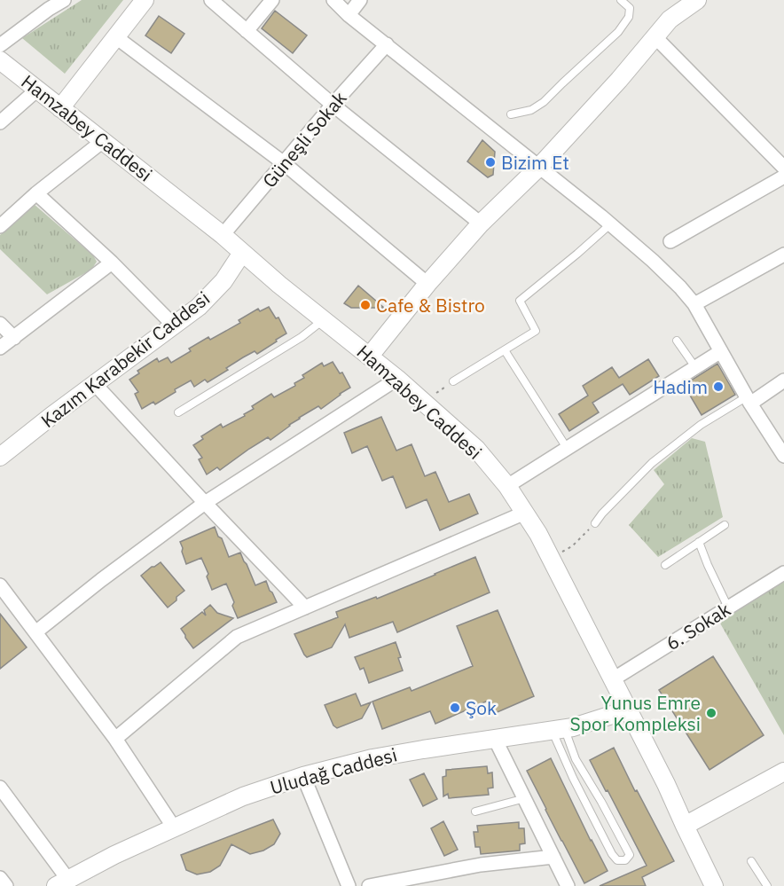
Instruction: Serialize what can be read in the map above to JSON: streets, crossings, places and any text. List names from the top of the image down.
{
  "streets": {
    "street": [
      "Hamzabey Caddesi",
      "Güneşli Sokak",
      "Kazım Karabekir Caddesi",
      "6. Sokak",
      "Uludağ Caddesi"
    ]
  },
  "crossings": [
    ["Hamzabey Caddesi", "Güneşli Sokak"],
    ["Hamzabey Caddesi", "Kazım Karabekir Caddesi"],
    ["Hamzabey Caddesi", "6. Sokak"],
    ["Hamzabey Caddesi", "Uludağ Caddesi"]
  ],
  "places": [
    "Bizim Et",
    "Cafe & Bistro",
    "Hadim",
    "Şok",
    "Yunus Emre Spor Kompleksi"
  ]
}
